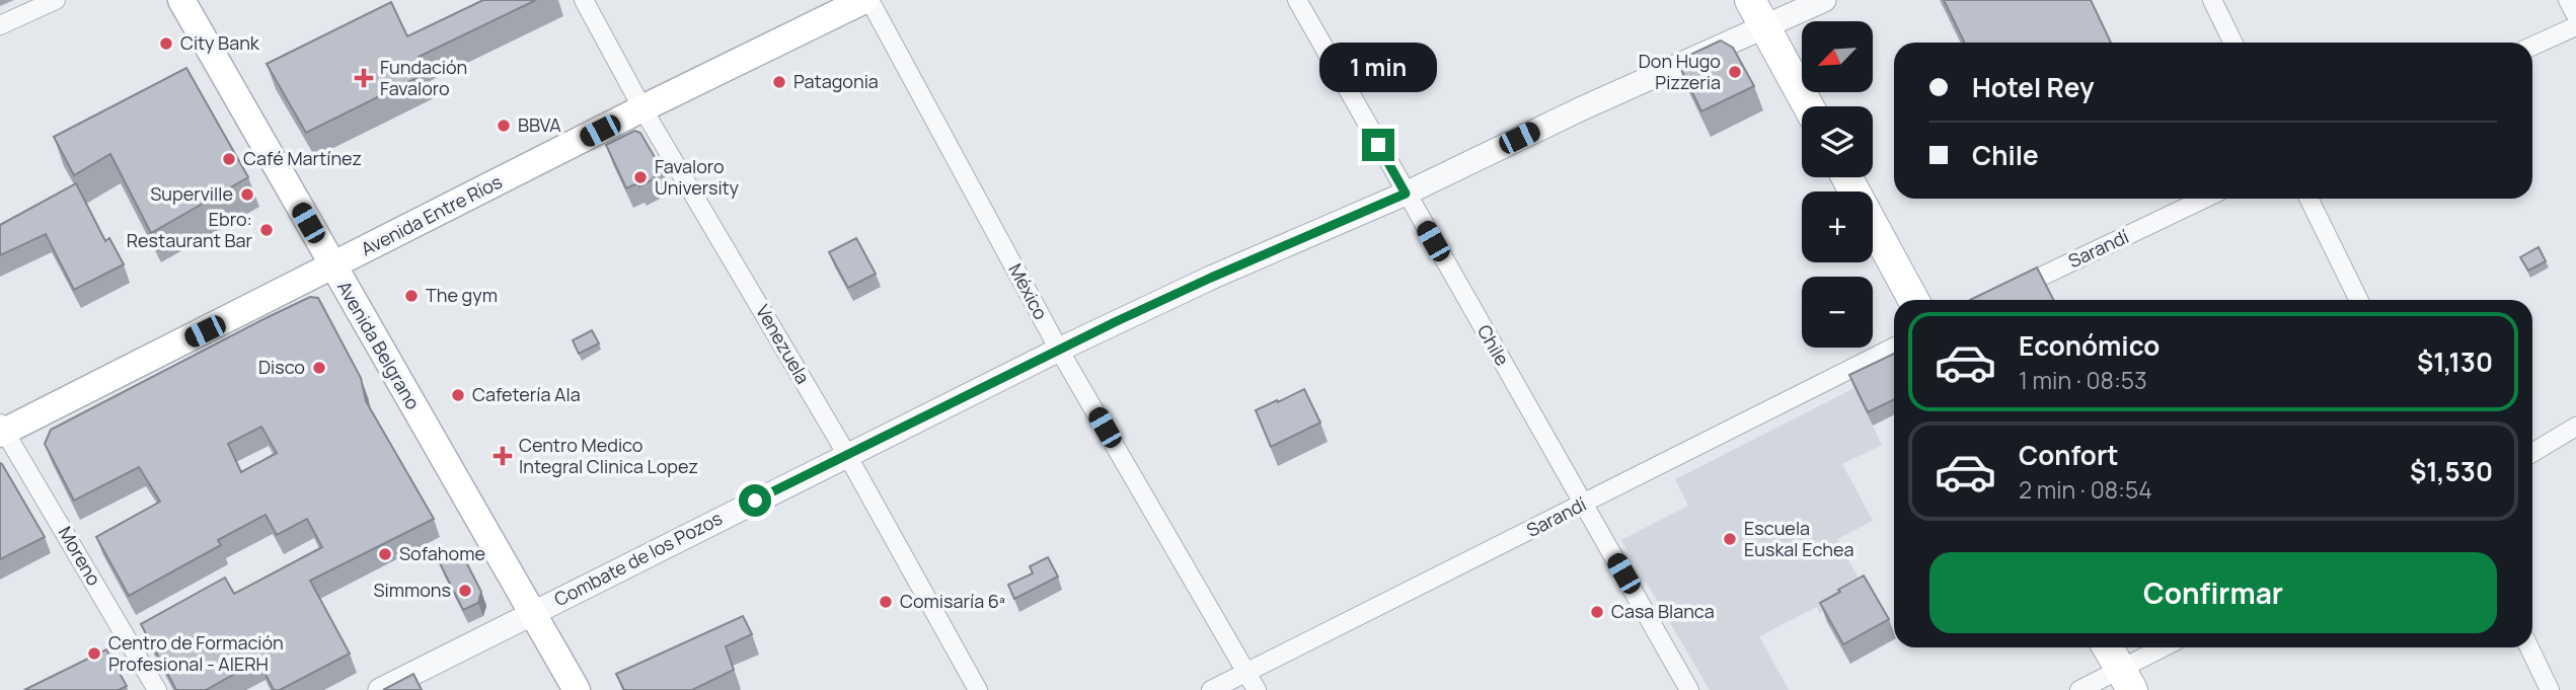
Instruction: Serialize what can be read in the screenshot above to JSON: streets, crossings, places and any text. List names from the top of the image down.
{
  "streets": {
    "main road": ["Avenida Entre Ríos", "Avenida Belgrano"],
    "street": [
      "Sarandí",
      "México",
      "Venezuela",
      "Chile",
      "Moreno",
      "Combate de los Pozos"
    ]
  },
  "crossings": [
    ["Avenida Entre Ríos", "México"],
    ["Avenida Entre Ríos", "Venezuela"],
    ["Avenida Entre Ríos", "Avenida Belgrano"],
    ["Avenida Entre Ríos", "Moreno"],
    ["Sarandí", "México"],
    ["Sarandí", "Chile"],
    ["México", "Combate de los Pozos"],
    ["Venezuela", "Combate de los Pozos"],
    ["Avenida Belgrano", "Combate de los Pozos"],
    ["Chile", "Combate de los Pozos"]
  ],
  "places": {
    "other": [
      "City Bank",
      "Don Hugo Pizzeria",
      "Patagonia",
      "BBVA",
      "Café Martínez",
      "Favaloro University",
      "Superville",
      "Ebro: Restaurant Bar",
      "The gym",
      "Disco",
      "Cafetería Ala",
      "Escuela Euskal Echea",
      "Sofahome",
      "Simmons",
      "Comisaría 6ª",
      "Casa Blanca",
      "Centro de Formación Profesional - AIERH"
    ],
    "health": ["Fundación Favaloro", "Centro Medico Integral Clinica Lopez"]
  },
  "north": "bottom left",
  "page": {
    "map_buttons": ["+", "−"],
    "bubble": "1 min",
    "banner": ["Hotel Rey", "Chile"],
    "list": [
      {
        "name": "Económico",
        "note": "1 min · 08:53",
        "value": "$1,130"
      },
      {
        "name": "Confort",
        "note": "2 min · 08:54",
        "value": "$1,530"
      }
    ],
    "buttons": "Confirmar"
  }
}
